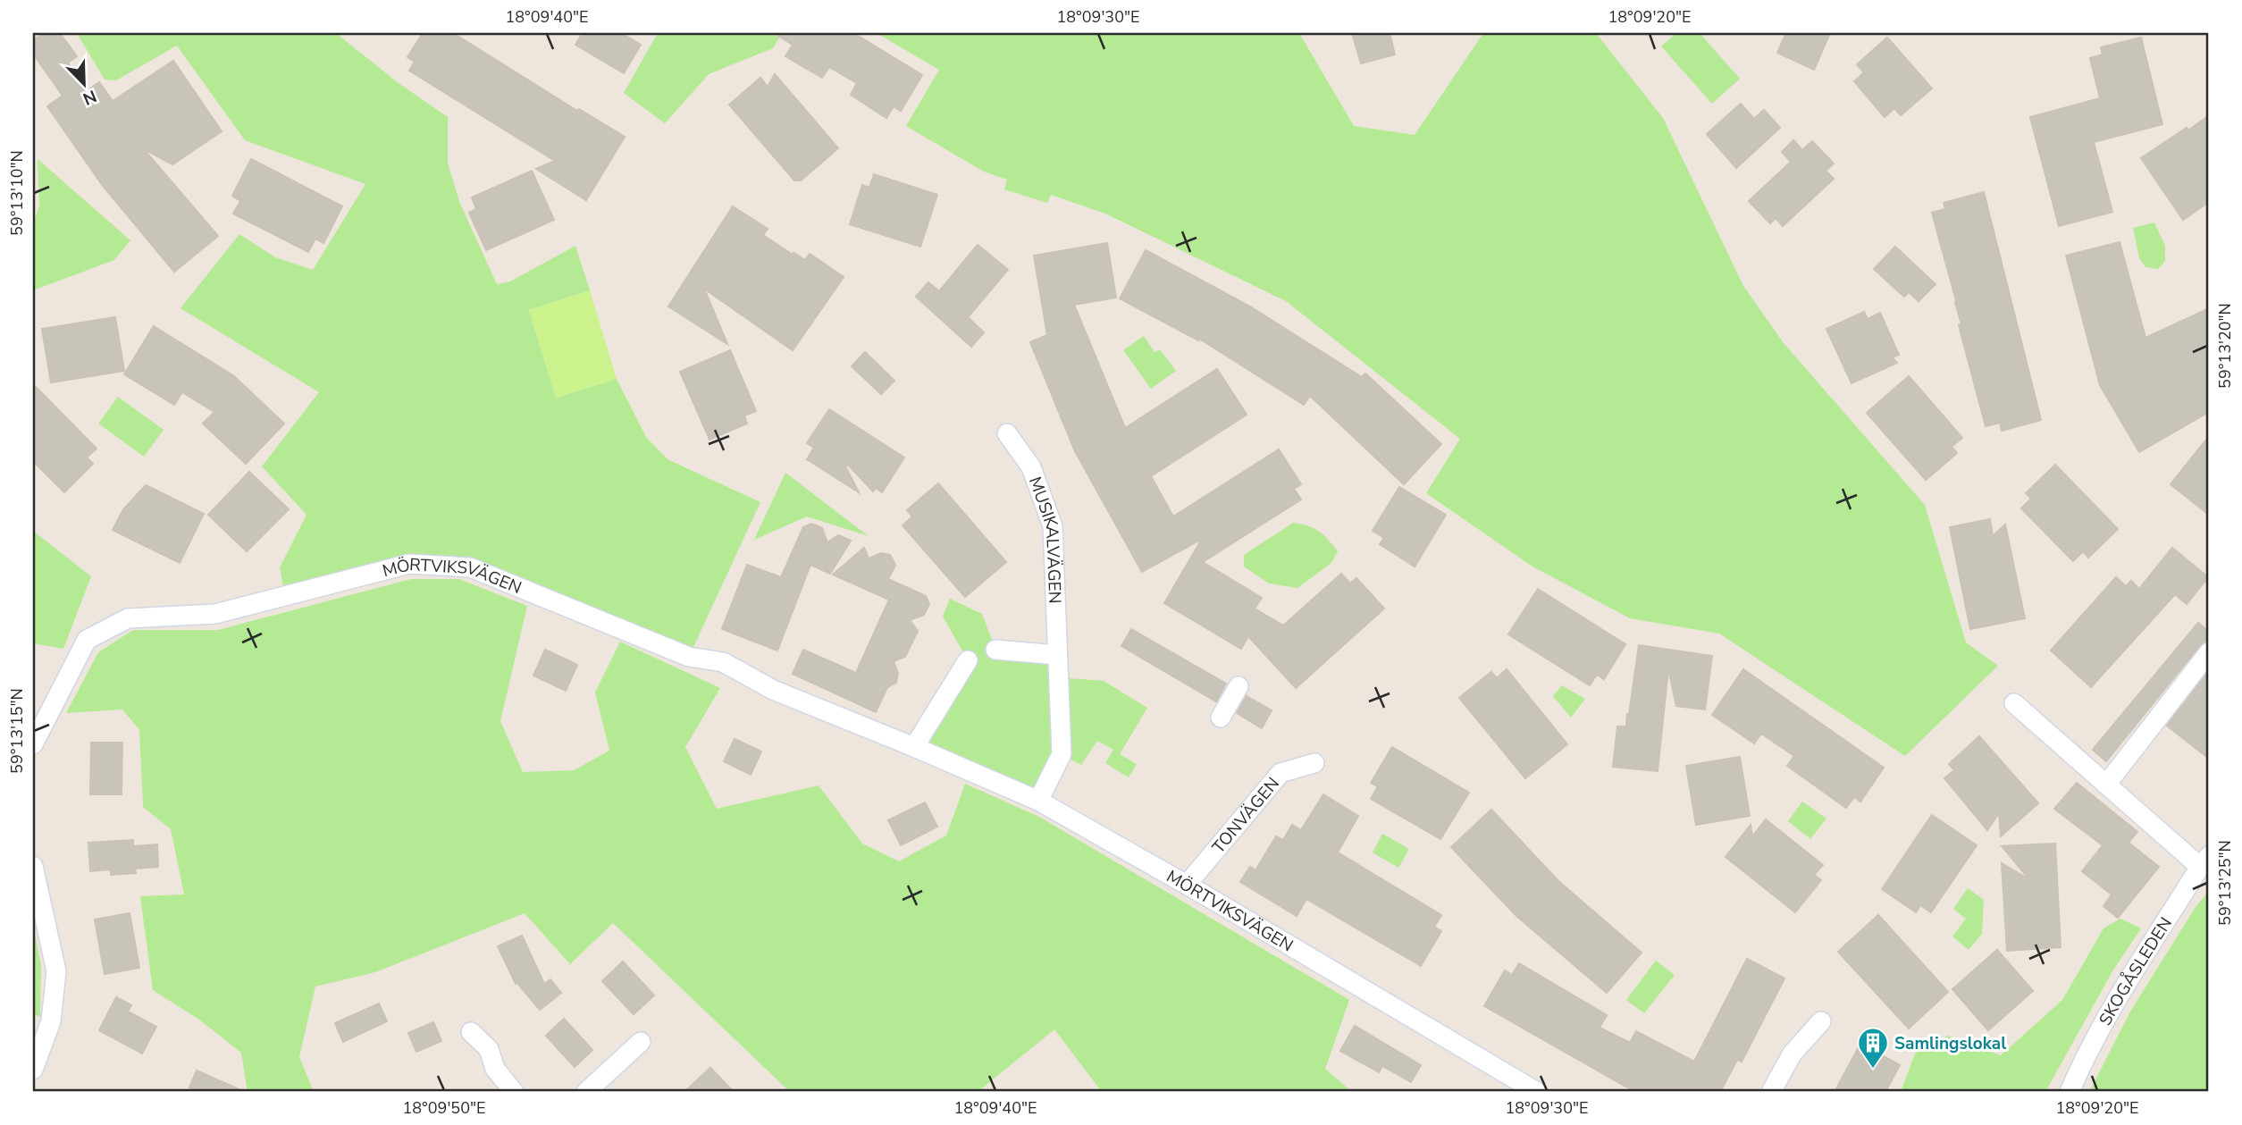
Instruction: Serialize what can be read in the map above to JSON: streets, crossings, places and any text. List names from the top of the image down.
{
  "streets": {
    "street": [
      "MUSIKALVÄGEN",
      "MÖRTVIKSVÄGEN",
      "TONVÄGEN",
      "SKOGÅSLEDEN"
    ]
  },
  "crossings": [
    ["MUSIKALVÄGEN", "MÖRTVIKSVÄGEN"],
    ["MÖRTVIKSVÄGEN", "TONVÄGEN"]
  ],
  "places": {
    "building": ["Samlingslokal"]
  },
  "north": "bottom right",
  "coordinates": [
    "18°09'40\"E",
    "18°09'30\"E",
    "18°09'20\"E",
    "59°13'10\"N",
    "59°13'20\"N",
    "59°13'15\"N",
    "59°13'25\"N",
    "18°09'50\"E"
  ]
}
